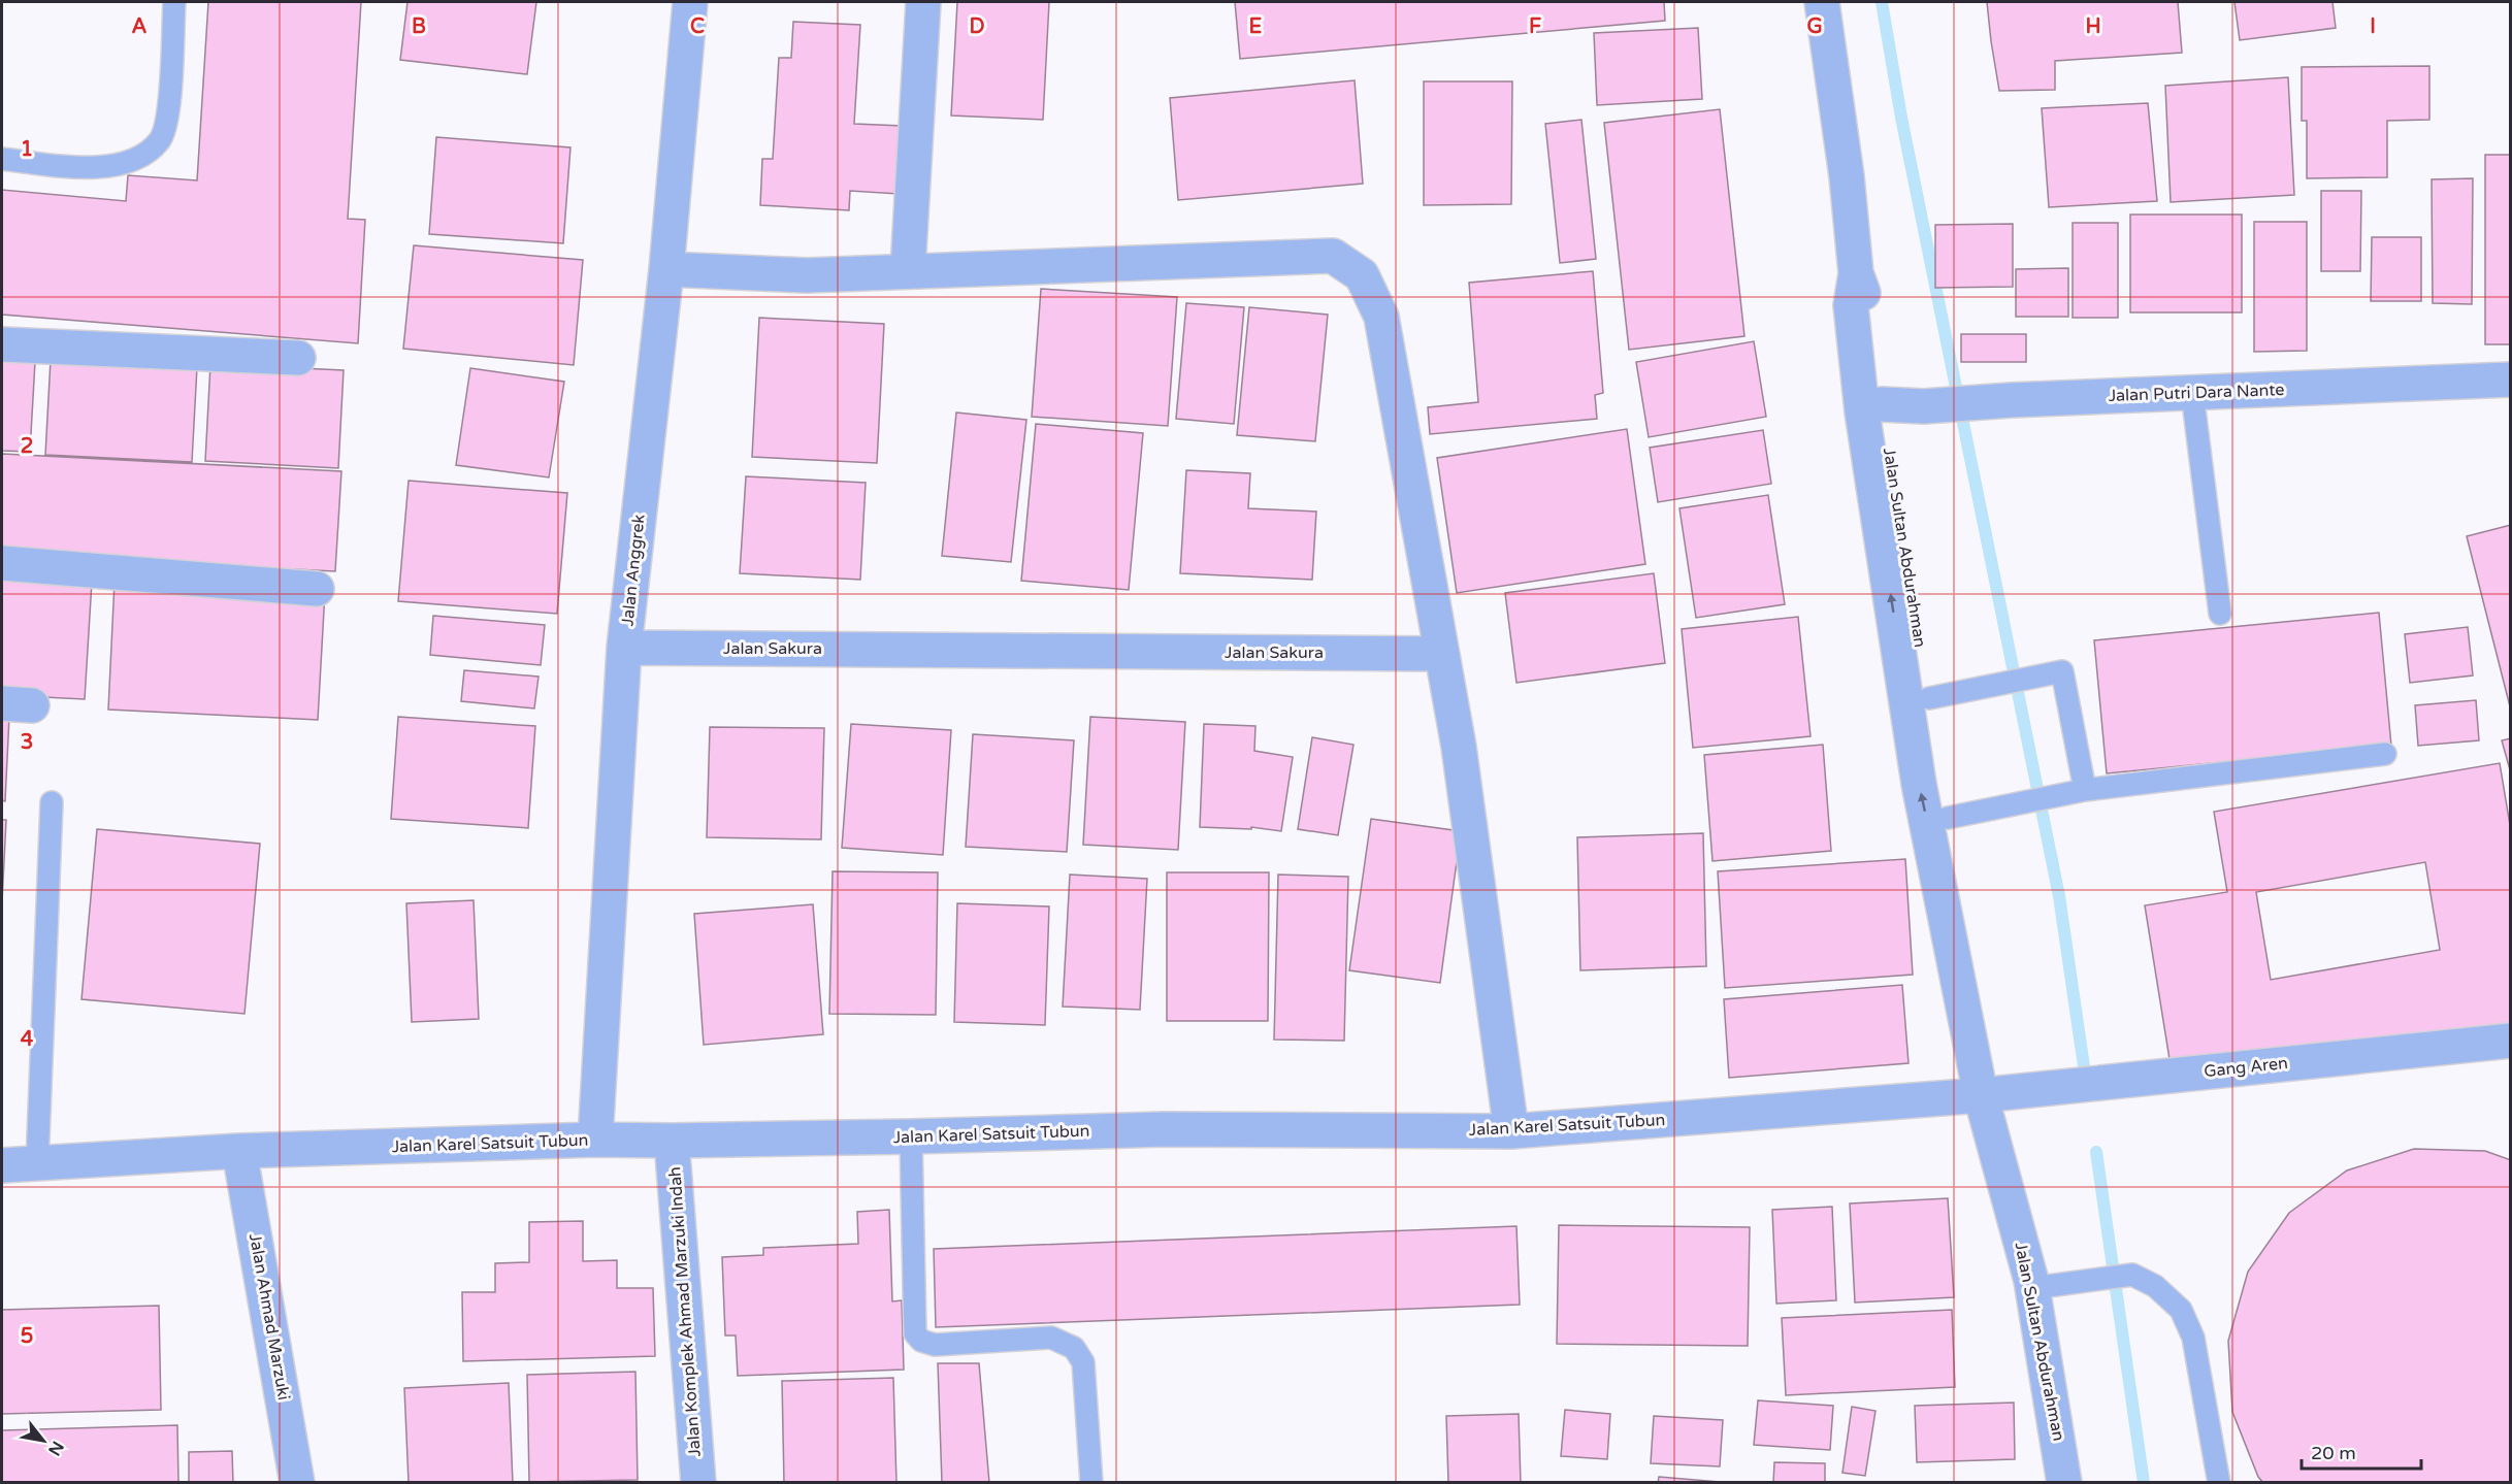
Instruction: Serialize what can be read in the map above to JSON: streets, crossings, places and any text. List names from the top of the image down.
{
  "streets": {
    "street": [
      "Jalan Putri Dara Nante",
      "Jalan Sultan Abdurahman",
      "Jalan Anggrek",
      "Jalan Sakura",
      "Gang Aren",
      "Jalan Karel Satsuit Tubun",
      "Jalan Komplek Ahmad Marzuki Indah",
      "Jalan Ahmad Marzuki"
    ]
  },
  "crossings": [
    ["Jalan Putri Dara Nante", "Jalan Sultan Abdurahman"],
    ["Jalan Sultan Abdurahman", "Gang Aren"],
    ["Jalan Sultan Abdurahman", "Jalan Karel Satsuit Tubun"],
    ["Jalan Anggrek", "Jalan Sakura"],
    ["Jalan Anggrek", "Jalan Karel Satsuit Tubun"],
    ["Gang Aren", "Jalan Karel Satsuit Tubun"],
    ["Jalan Karel Satsuit Tubun", "Jalan Komplek Ahmad Marzuki Indah"],
    ["Jalan Karel Satsuit Tubun", "Jalan Ahmad Marzuki"]
  ],
  "scale_bar": "20 m",
  "north": "bottom right",
  "grid": {
    "columns": [
      "A",
      "B",
      "C",
      "D",
      "E",
      "F",
      "G",
      "H",
      "I"
    ],
    "rows": [
      "1",
      "2",
      "3",
      "4",
      "5"
    ]
  }
}
